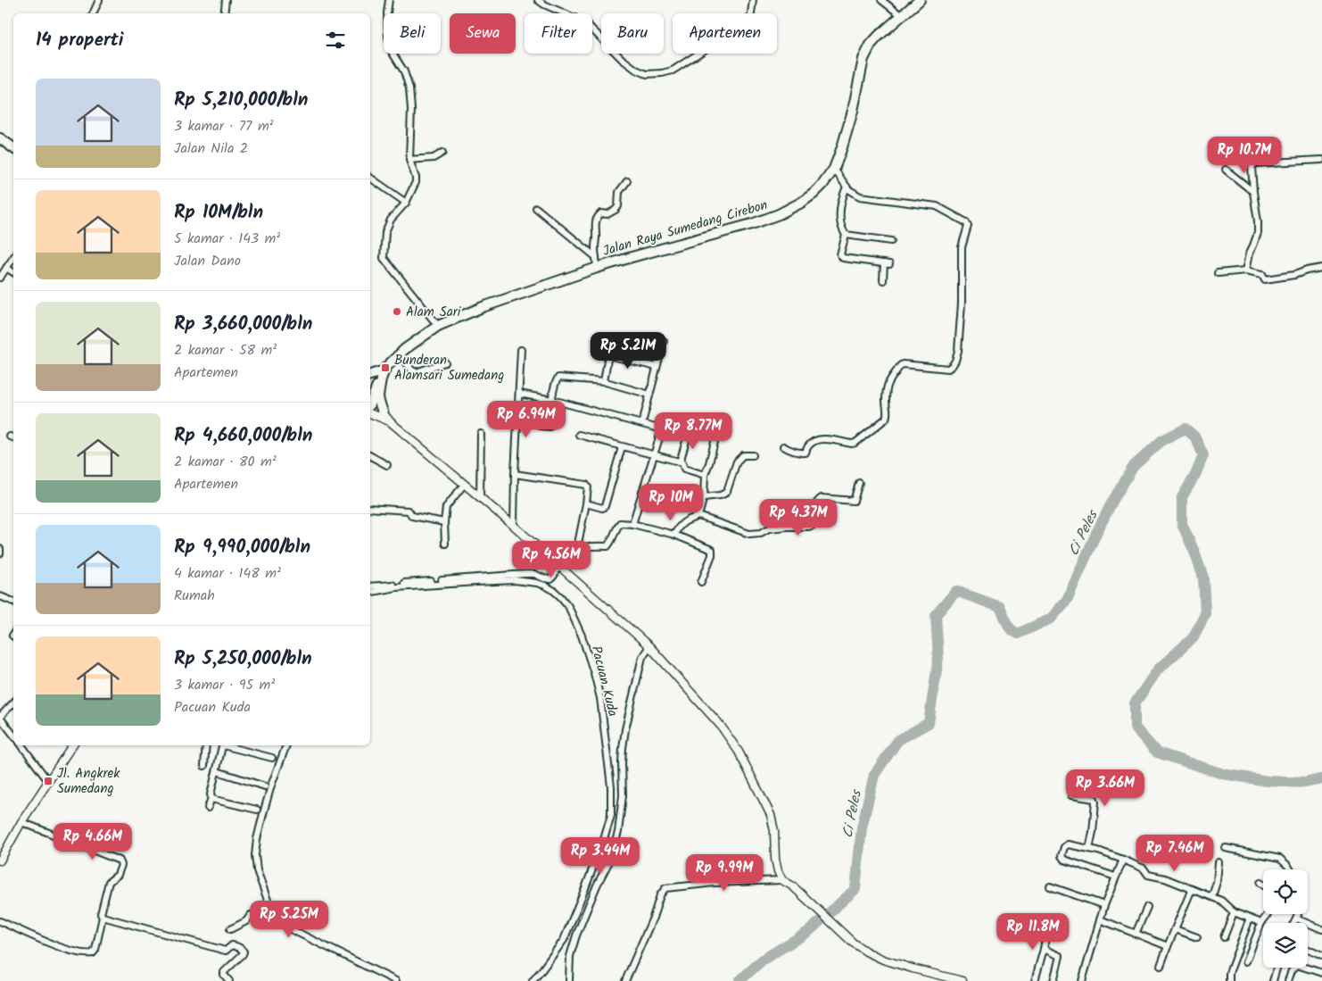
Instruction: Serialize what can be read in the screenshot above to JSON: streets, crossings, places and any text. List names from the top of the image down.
{
  "streets": {
    "highway": ["Jalan Raya Sumedang Cirebon"],
    "street": ["Pacuan Kuda"]
  },
  "water": ["Ci Peles"],
  "places": {
    "other": ["Alam Sari"],
    "transit": ["Bunderan Alamsari Sumedang", "Jl. Angkrek Sumedang"]
  },
  "page": {
    "chip": [
      "Beli",
      "Sewa",
      "Filter",
      "Baru",
      "Apartemen"
    ],
    "heading": "14 properti",
    "list": [
      {
        "name": "Rp 5,210,000/bln",
        "note": "3 kamar · 77 m² · Jalan Nila 2"
      },
      {
        "name": "Rp 10M/bln",
        "note": "5 kamar · 143 m² · Jalan Dano"
      },
      {
        "name": "Rp 3,660,000/bln",
        "note": "2 kamar · 58 m² · Apartemen"
      },
      {
        "name": "Rp 4,660,000/bln",
        "note": "2 kamar · 80 m² · Apartemen"
      },
      {
        "name": "Rp 9,990,000/bln",
        "note": "4 kamar · 148 m² · Rumah"
      },
      {
        "name": "Rp 5,250,000/bln",
        "note": "3 kamar · 95 m² · Pacuan Kuda"
      }
    ],
    "price": [
      "Rp 10.7M",
      "Rp 5.21M",
      "Rp 6.94M",
      "Rp 8.77M",
      "Rp 10M",
      "Rp 4.37M",
      "Rp 4.56M",
      "Rp 3.66M",
      "Rp 4.66M",
      "Rp 7.46M",
      "Rp 3.44M",
      "Rp 9.99M",
      "Rp 5.25M",
      "Rp 11.8M"
    ]
  }
}
